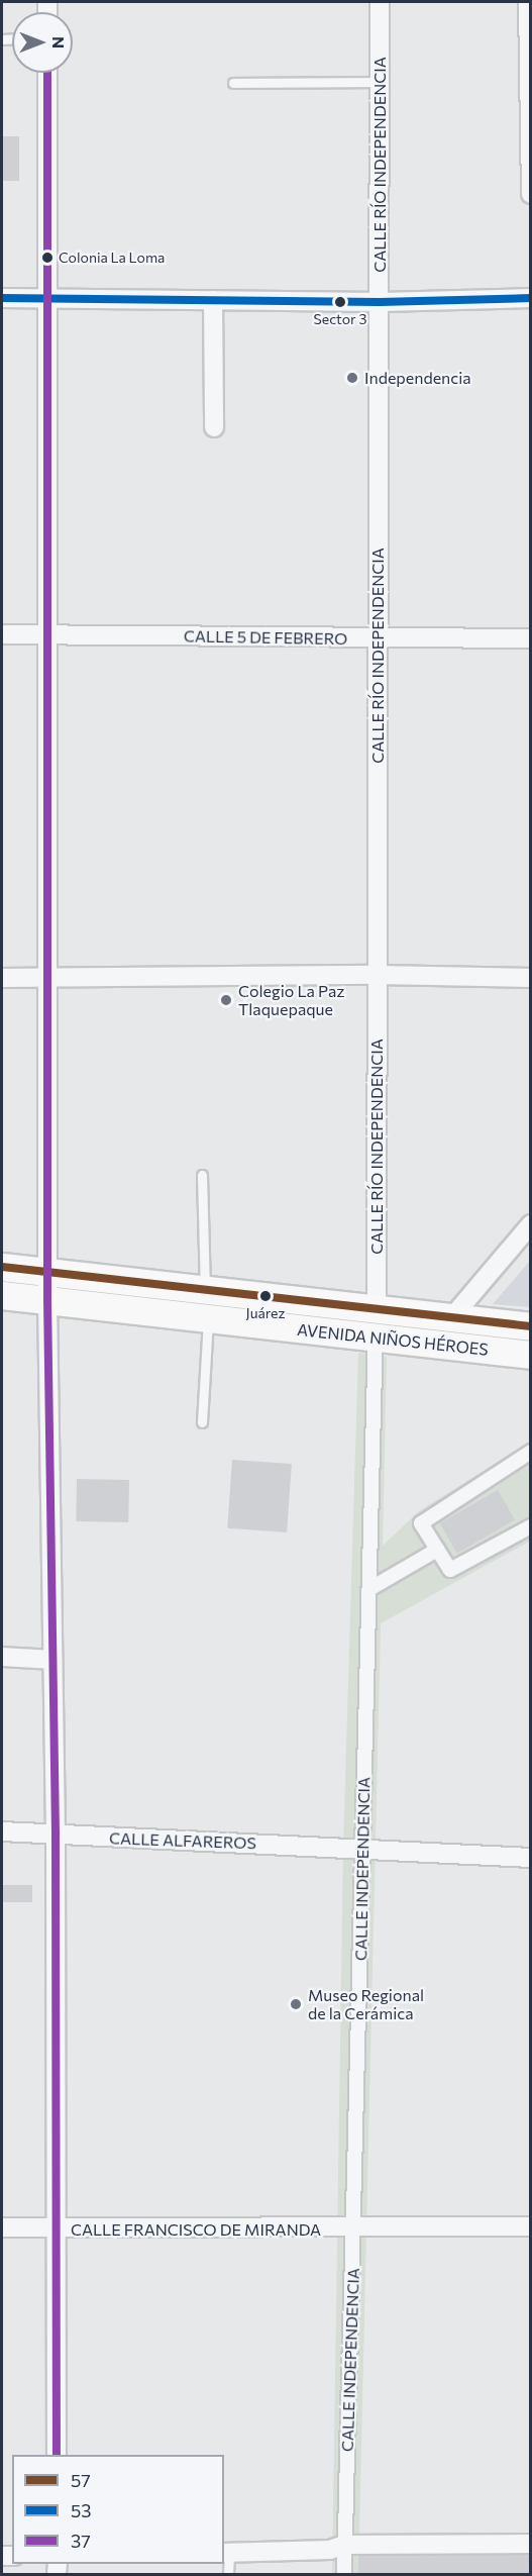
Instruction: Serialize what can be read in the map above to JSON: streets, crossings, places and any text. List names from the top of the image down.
{
  "streets": {
    "main road": ["AVENIDA NIÑOS HÉROES"],
    "street": [
      "CALLE RÍO INDEPENDENCIA",
      "CALLE 5 DE FEBRERO",
      "CALLE ALFAREROS",
      "CALLE INDEPENDENCIA",
      "CALLE FRANCISCO DE MIRANDA"
    ]
  },
  "crossings": [
    ["CALLE RÍO INDEPENDENCIA", "CALLE 5 DE FEBRERO"],
    ["CALLE RÍO INDEPENDENCIA", "AVENIDA NIÑOS HÉROES"],
    ["CALLE RÍO INDEPENDENCIA", "CALLE INDEPENDENCIA"],
    ["AVENIDA NIÑOS HÉROES", "CALLE INDEPENDENCIA"],
    ["CALLE ALFAREROS", "CALLE INDEPENDENCIA"],
    ["CALLE INDEPENDENCIA", "CALLE FRANCISCO DE MIRANDA"]
  ],
  "places": [
    "Colonia La Loma",
    "Sector 3",
    "Independencia",
    "Colegio La Paz Tlaquepaque",
    "Juárez",
    "Museo Regional de la Cerámica"
  ],
  "lines": ["transit line 37", "transit line 53", "transit line 57"],
  "legend": ["57", "53", "37"],
  "north": "right"
}
